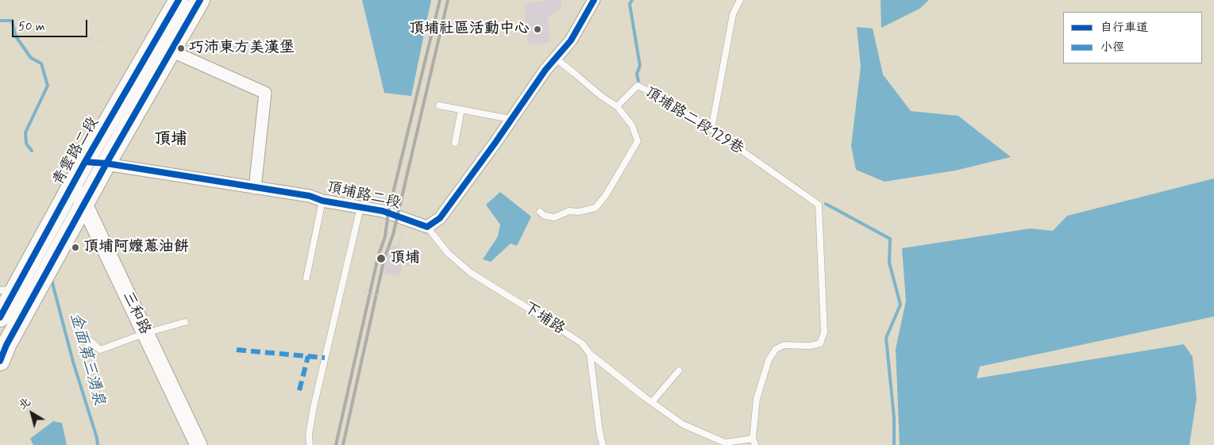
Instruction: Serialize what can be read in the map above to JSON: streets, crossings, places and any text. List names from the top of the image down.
{
  "streets": {
    "main road": ["青雲路二段", "三和路"],
    "street": ["頂埔路二段"],
    "lane": ["頂埔路二段129巷", "下埔路"]
  },
  "crossings": [
    ["頂埔路二段129巷", "下埔路"],
    ["青雲路二段", "頂埔路二段"],
    ["青雲路二段", "三和路"],
    ["頂埔路二段", "下埔路"]
  ],
  "districts": ["頂埔"],
  "water": ["金面第三湧泉"],
  "places": [
    "頂埔社區活動中心",
    "巧沛東方美漢堡",
    "頂埔阿嬤蔥油餅",
    "頂埔"
  ],
  "legend": ["自行車道", "小徑"],
  "scale_bar": "50 m",
  "north": "top left"
}
